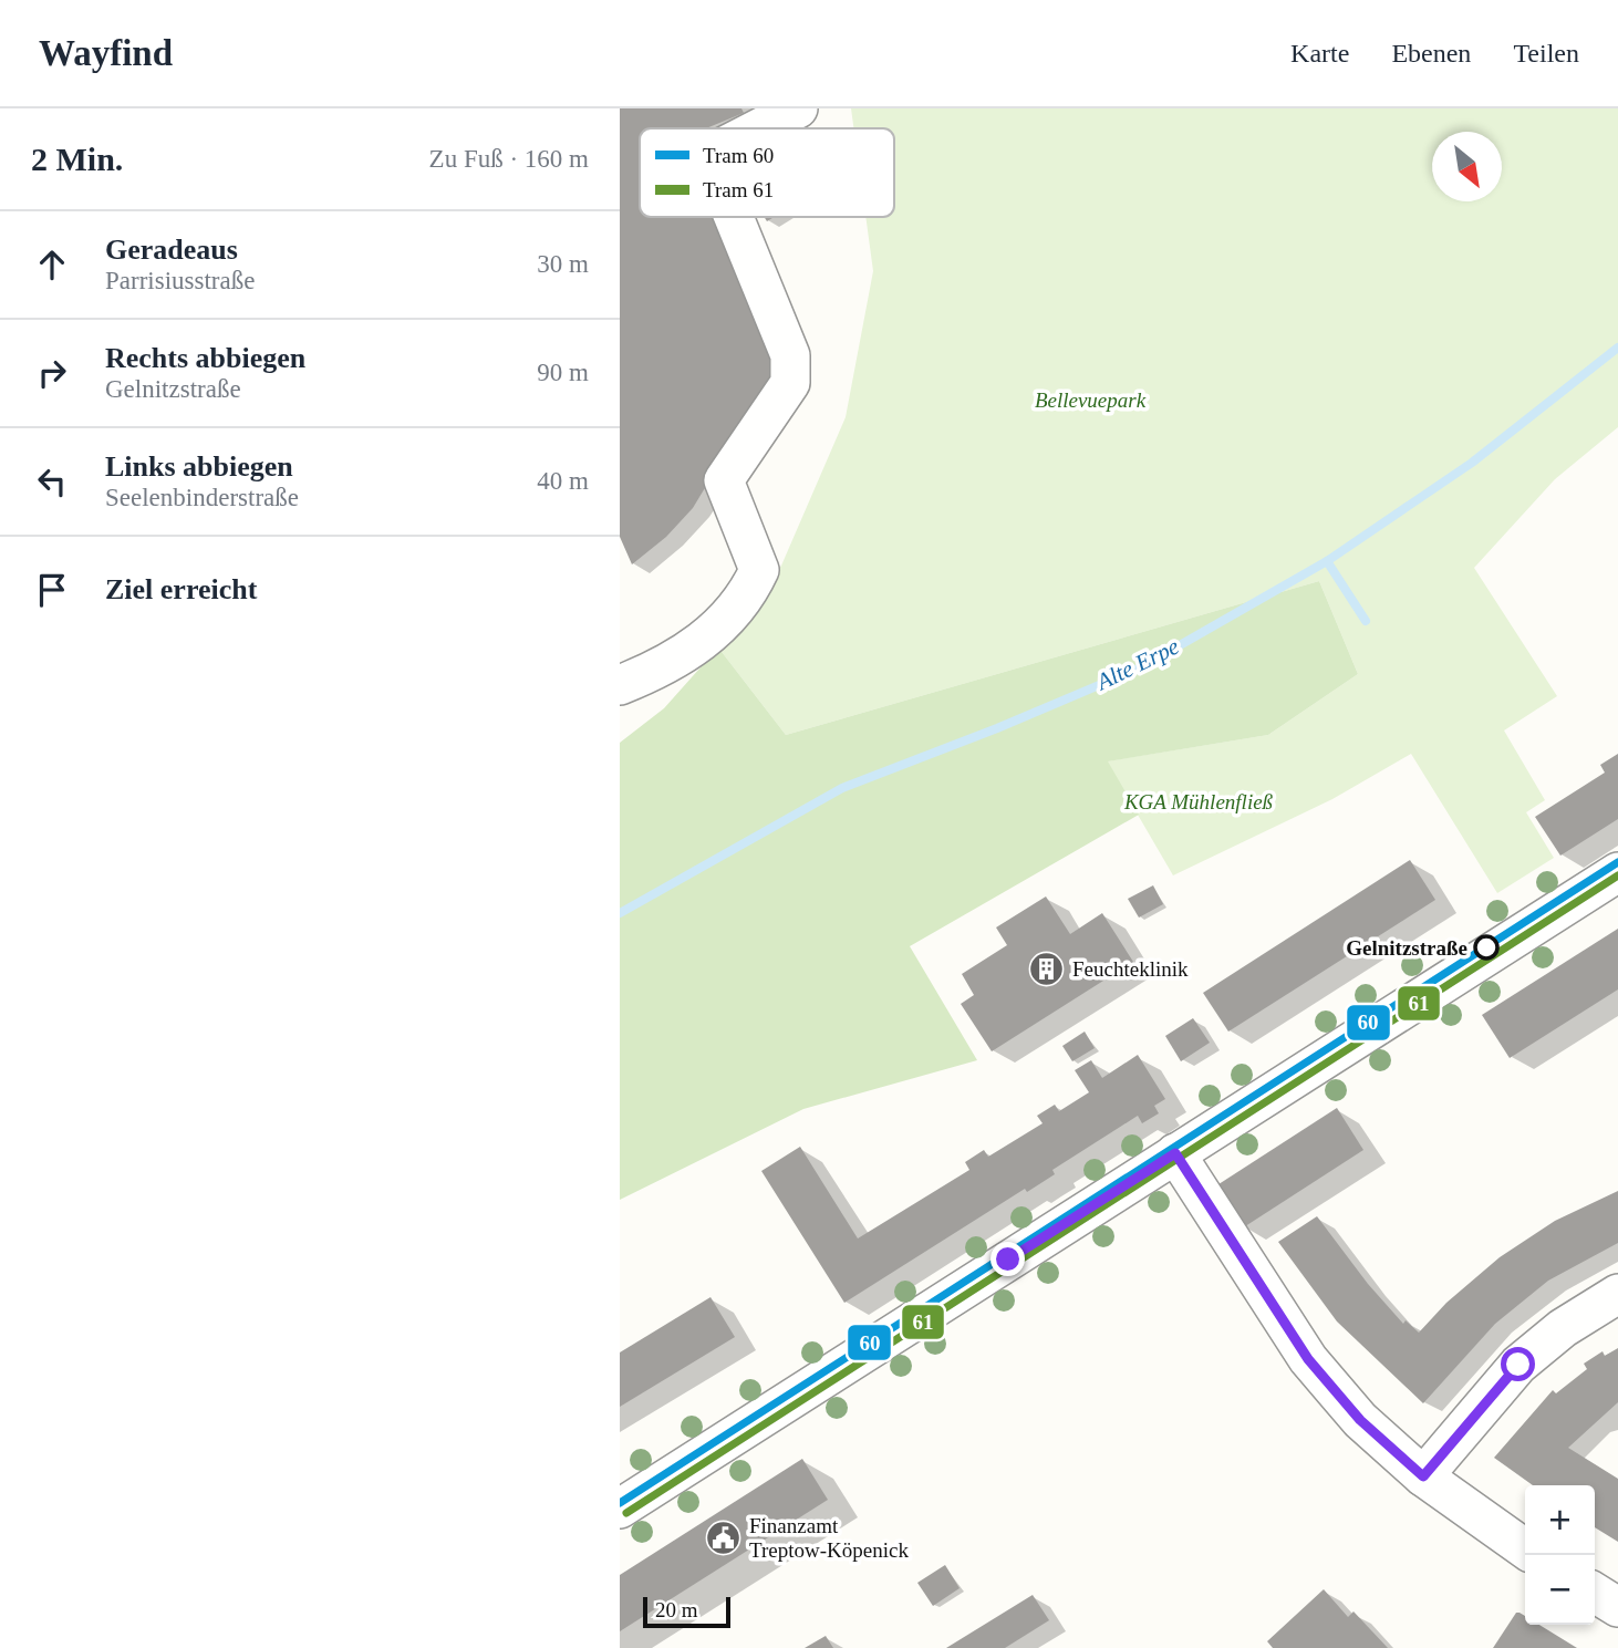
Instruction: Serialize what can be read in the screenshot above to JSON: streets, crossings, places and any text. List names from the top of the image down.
{
  "water": ["Alte Erpe"],
  "parks": ["Bellevuepark", "KGA Mühlenfließ"],
  "places": {
    "other": ["Gelnitzstraße"],
    "building": ["Feuchteklinik"],
    "public building": ["Finanzamt Treptow-Köpenick"]
  },
  "lines": ["tram line 60", "tram line 61"],
  "legend": ["Tram 60", "Tram 61"],
  "scale_bar": "20 m",
  "north": "bottom right",
  "page": {
    "header": "Wayfind",
    "nav": ["Karte", "Ebenen", "Teilen"],
    "heading": ["2 Min.", "Zu Fuß · 160 m"],
    "list": [
      ["Geradeaus", "Parrisiusstraße", "30 m"],
      ["Rechts abbiegen", "Gelnitzstraße", "90 m"],
      ["Links abbiegen", "Seelenbinderstraße", "40 m"],
      "Ziel erreicht"
    ],
    "map_buttons": ["+", "−"],
    "scale": "20 m"
  }
}
